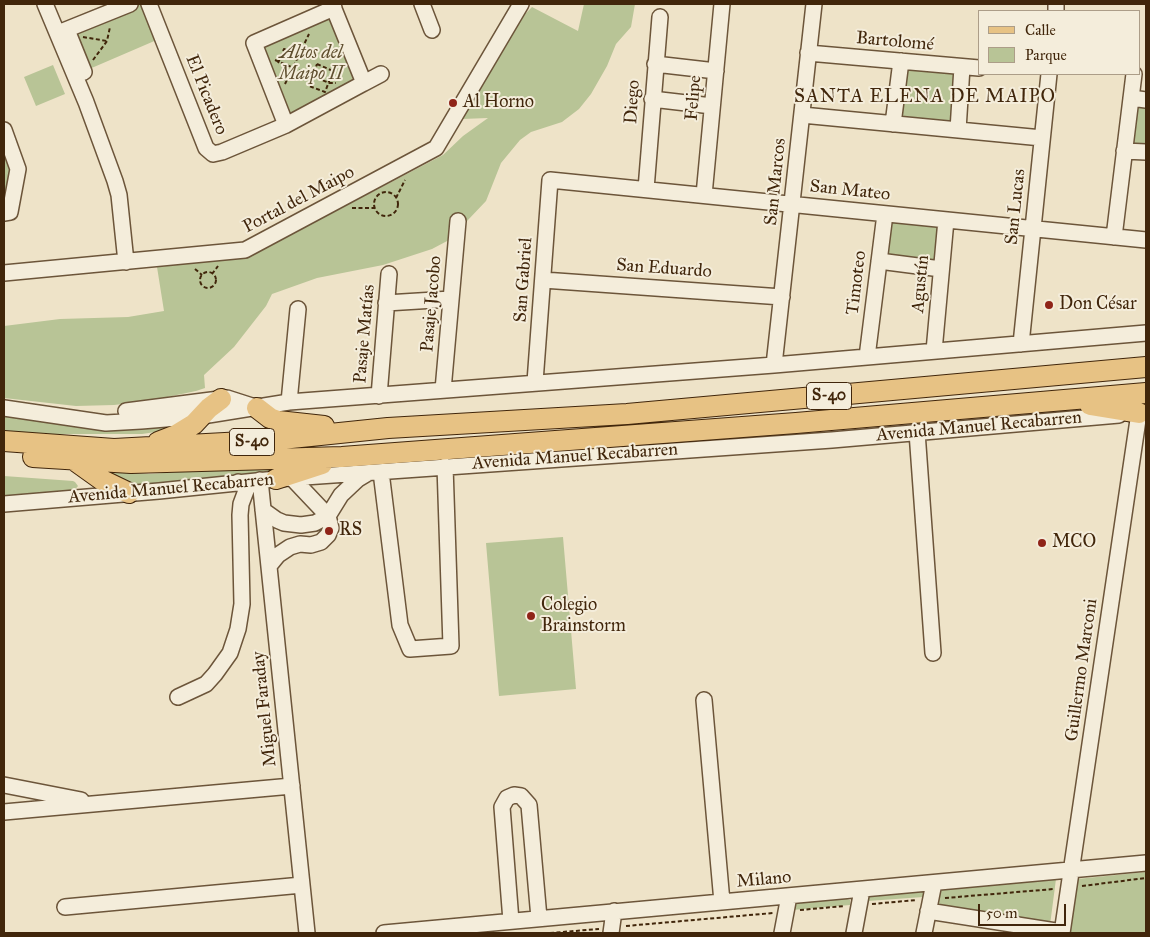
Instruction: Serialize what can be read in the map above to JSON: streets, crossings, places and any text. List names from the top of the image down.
{
  "streets": {
    "main road": ["S-40", "Avenida Manuel Recabarren"],
    "street": [
      "Bartolomé",
      "El Picadero",
      "Felipe",
      "Diego",
      "San Marcos",
      "San Mateo",
      "Portal del Maipo",
      "San Lucas",
      "San Eduardo",
      "San Gabriel",
      "Timoteo",
      "Agustín",
      "Pasaje Jacobo",
      "Pasaje Matías",
      "Guillermo Marconi",
      "Miguel Faraday",
      "Milano"
    ]
  },
  "crossings": [
    ["Bartolomé", "San Marcos"],
    ["Felipe", "San Mateo"],
    ["Diego", "San Mateo"],
    ["San Marcos", "San Mateo"],
    ["San Marcos", "San Eduardo"],
    ["San Mateo", "San Lucas"],
    ["San Mateo", "San Gabriel"],
    ["San Mateo", "Timoteo"],
    ["San Mateo", "Agustín"],
    ["San Eduardo", "San Gabriel"],
    ["Avenida Manuel Recabarren", "Guillermo Marconi"],
    ["Avenida Manuel Recabarren", "Miguel Faraday"],
    ["Guillermo Marconi", "Milano"]
  ],
  "districts": ["SANTA ELENA DE MAIPO"],
  "parks": ["Altos del Maipo II"],
  "places": [
    "Al Horno",
    "Don César",
    "RS",
    "MCO",
    "Colegio Brainstorm"
  ],
  "legend": ["Calle", "Parque"],
  "scale_bar": "50 m"
}
